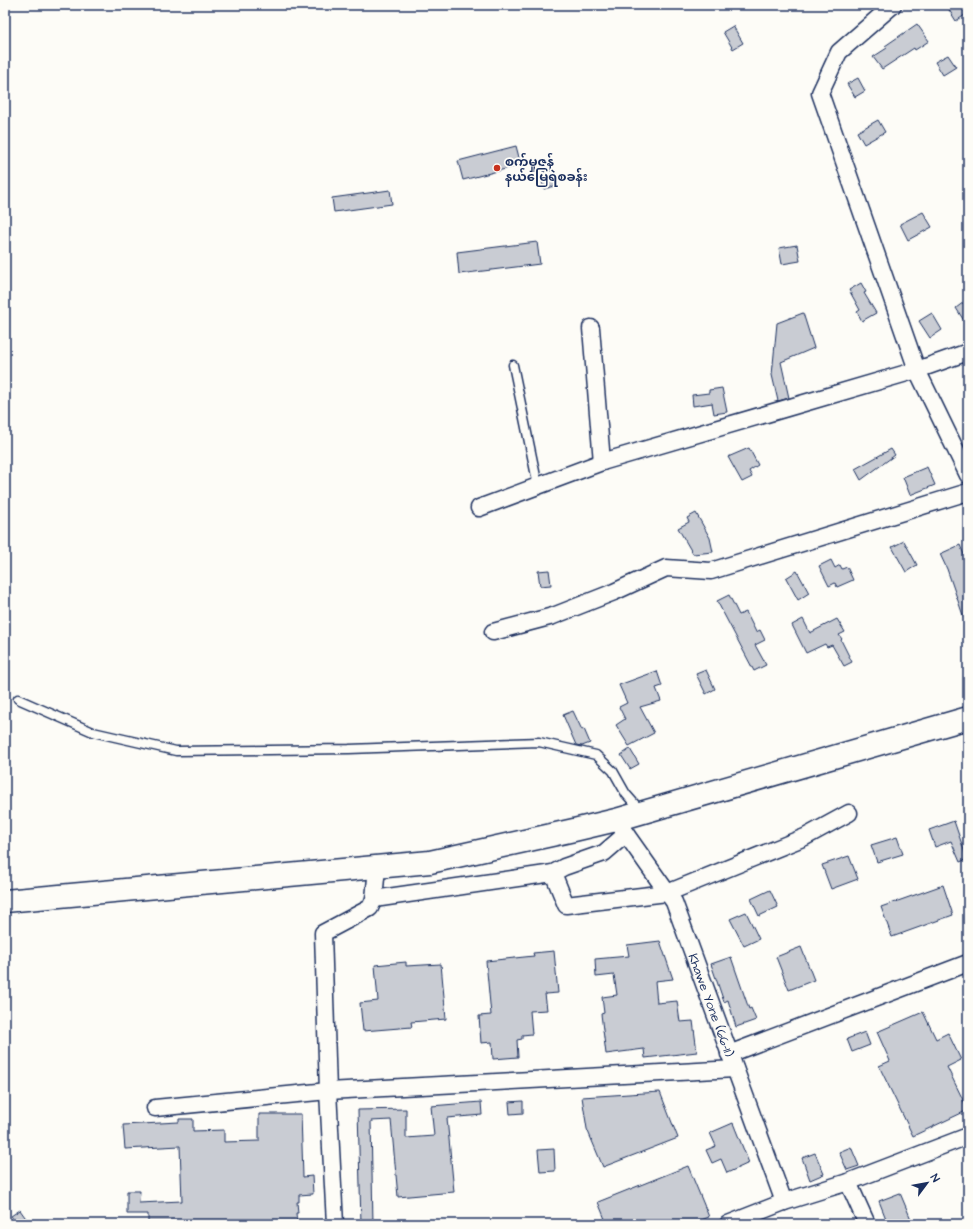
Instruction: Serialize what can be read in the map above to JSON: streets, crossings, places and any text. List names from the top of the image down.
{
  "streets": {
    "street": ["Khawe Yone (66-11)"]
  },
  "places": ["စက်မှုဇုန် နယ်မြေရဲစခန်း"],
  "north": "top right"
}
